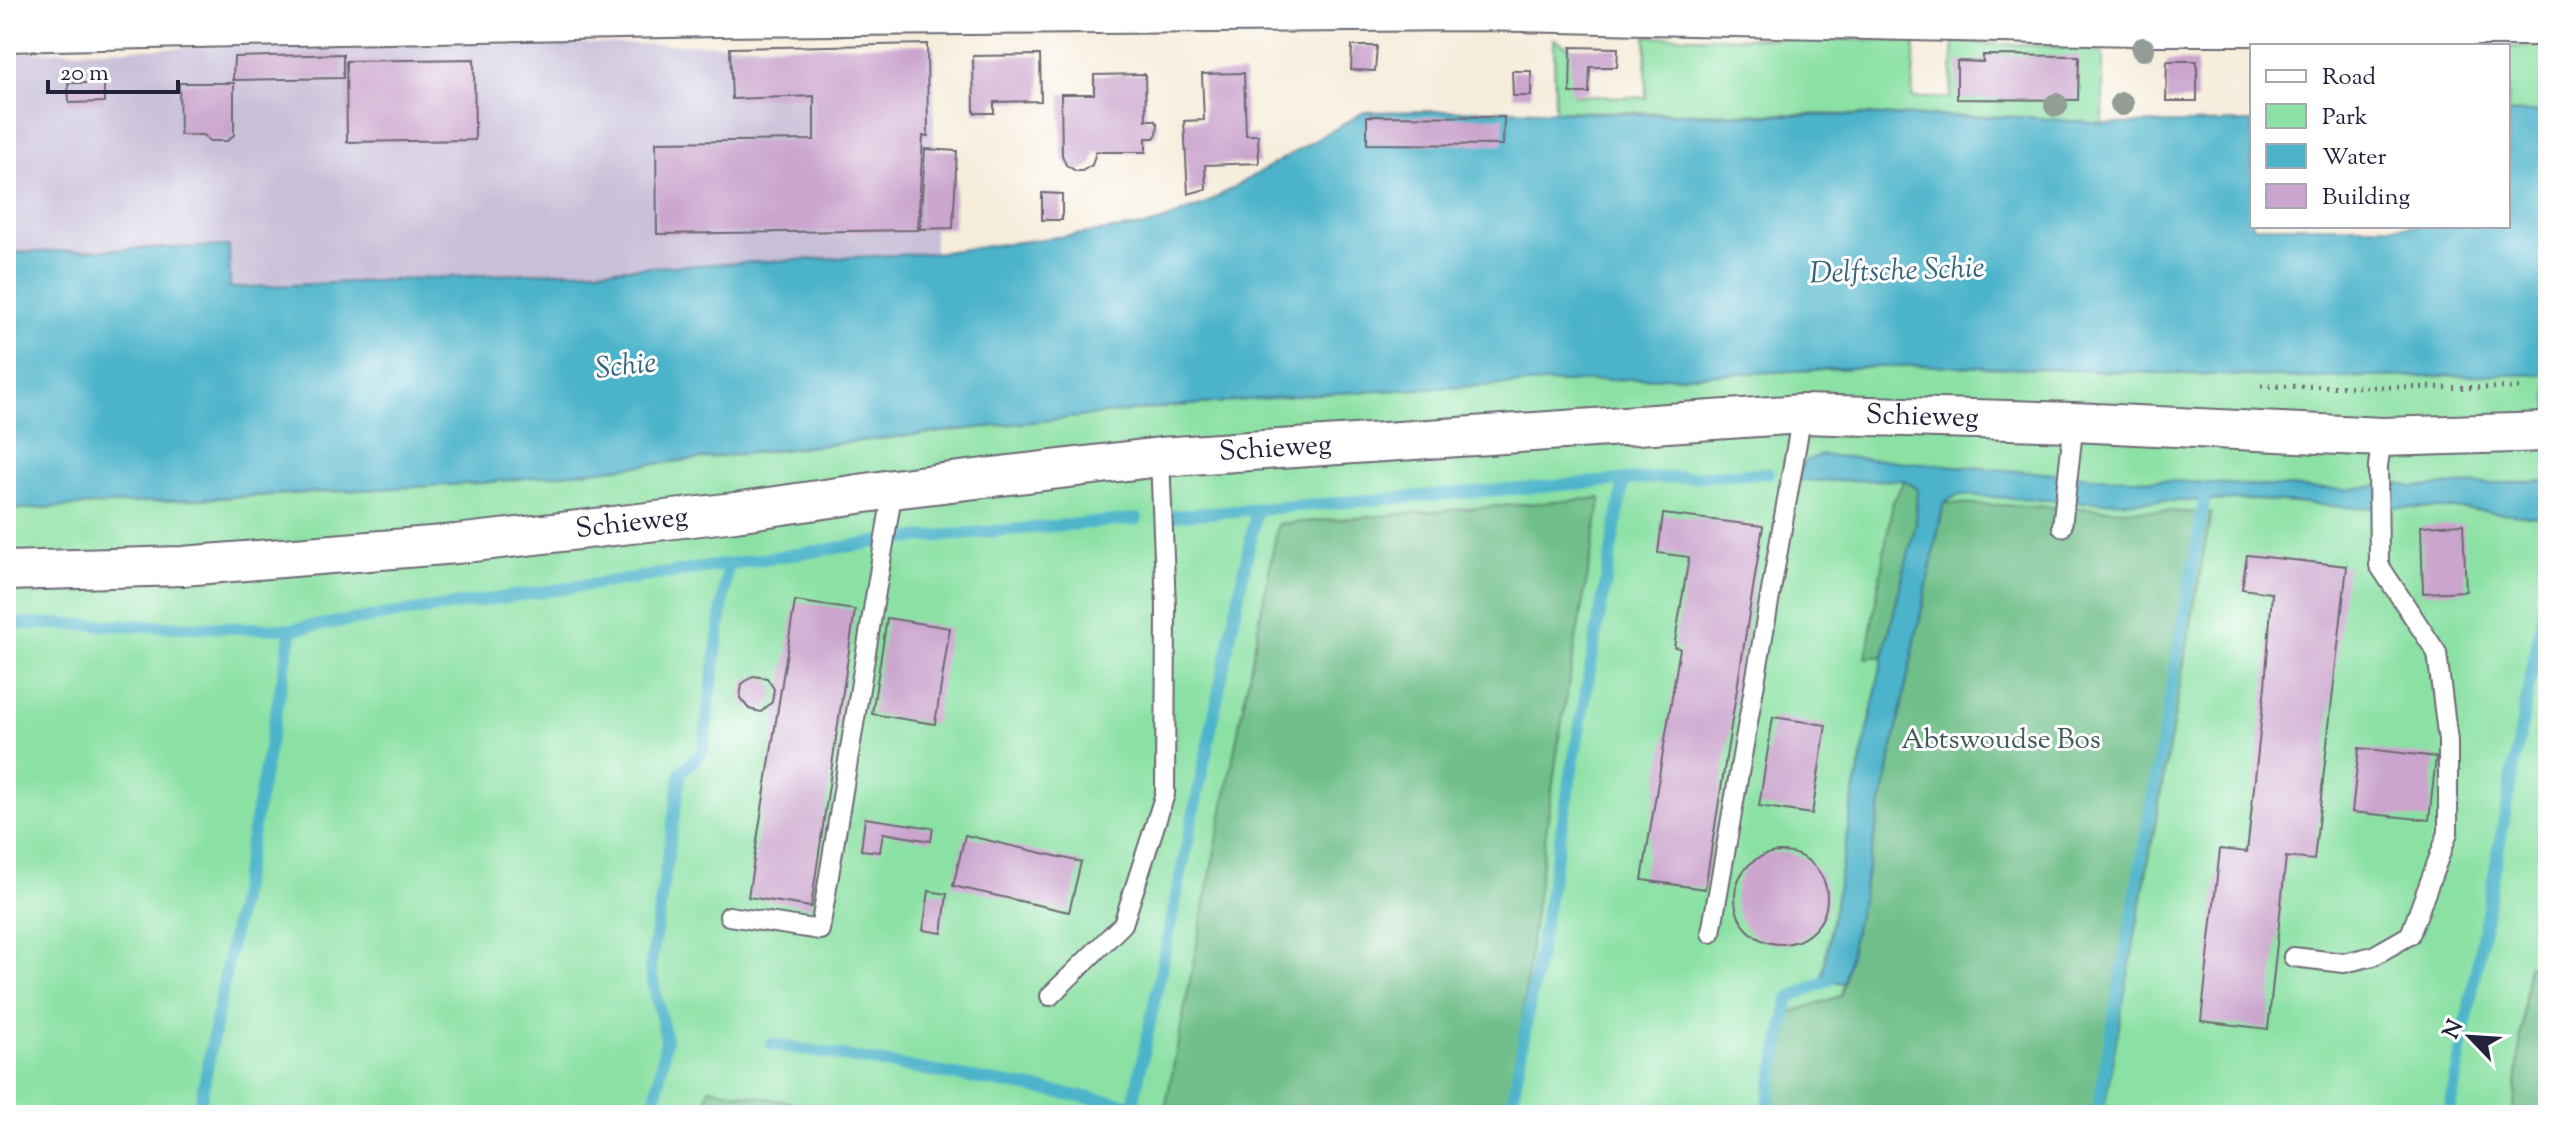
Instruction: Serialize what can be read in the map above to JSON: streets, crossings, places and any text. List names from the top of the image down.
{
  "streets": {
    "street": ["Schieweg"]
  },
  "water": ["Delftsche Schie", "Schie"],
  "parks": ["Abtswoudse Bos"],
  "legend": [
    "Road",
    "Park",
    "Water",
    "Building"
  ],
  "scale_bar": "20 m",
  "north": "top left"
}
